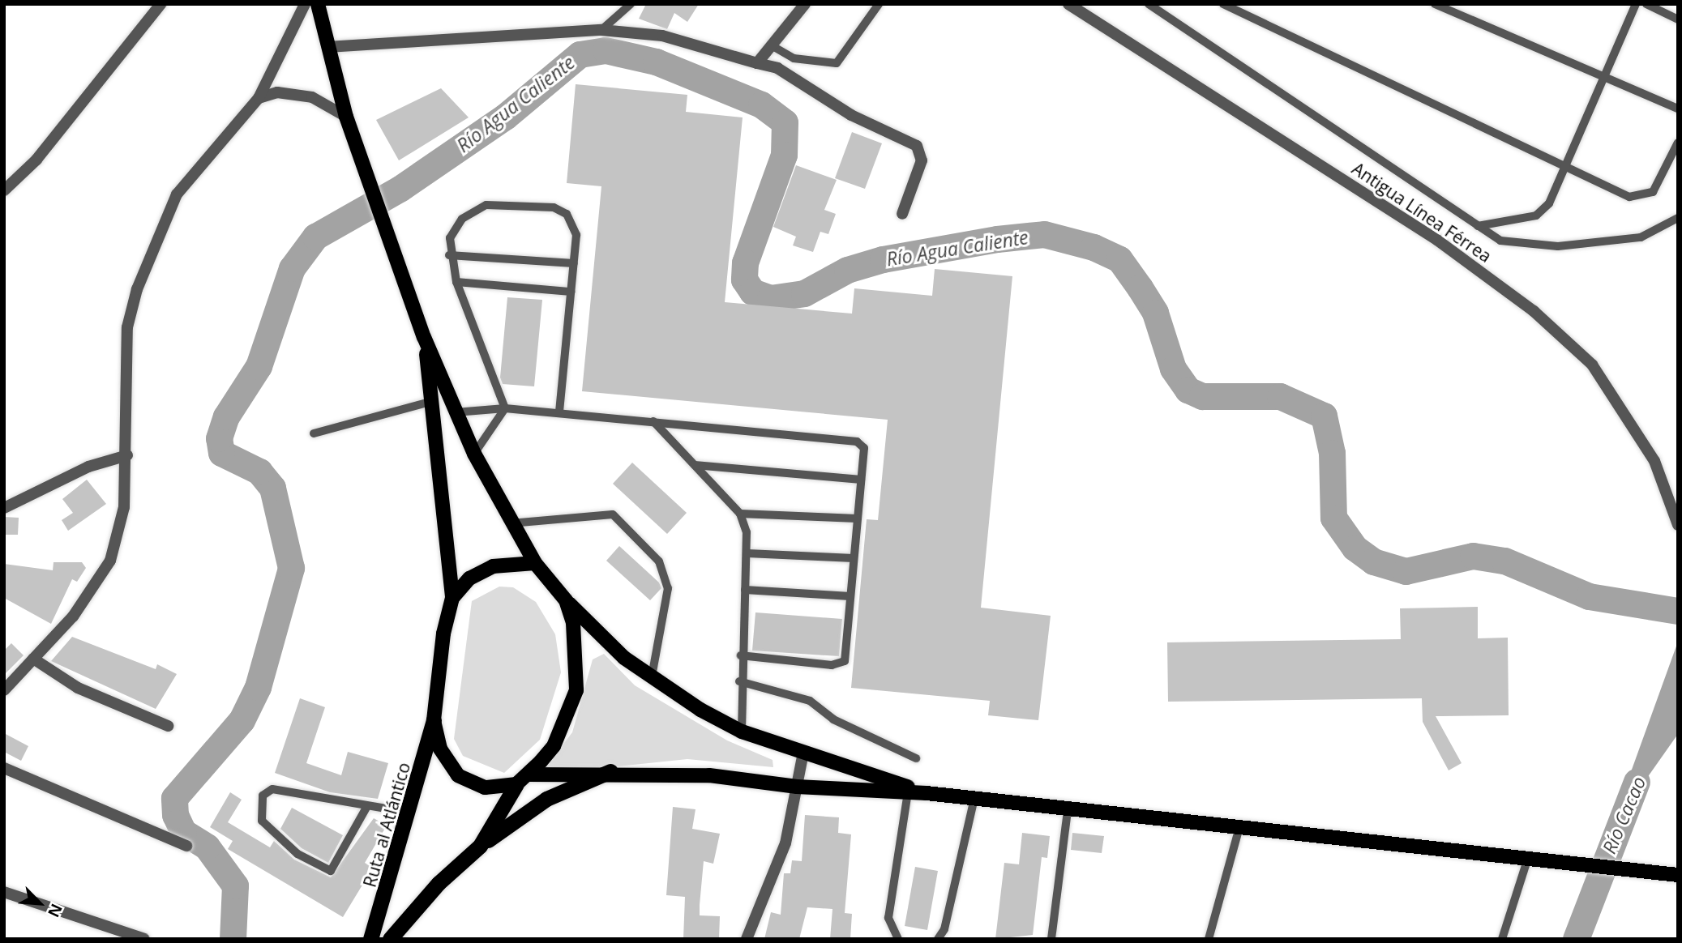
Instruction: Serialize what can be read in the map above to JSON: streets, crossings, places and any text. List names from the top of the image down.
{
  "streets": {
    "highway": ["Ruta al Atlántico"],
    "street": ["Antigua Línea Férrea"]
  },
  "water": ["Río Agua Caliente", "Río Cacao"],
  "north": "bottom right"
}
